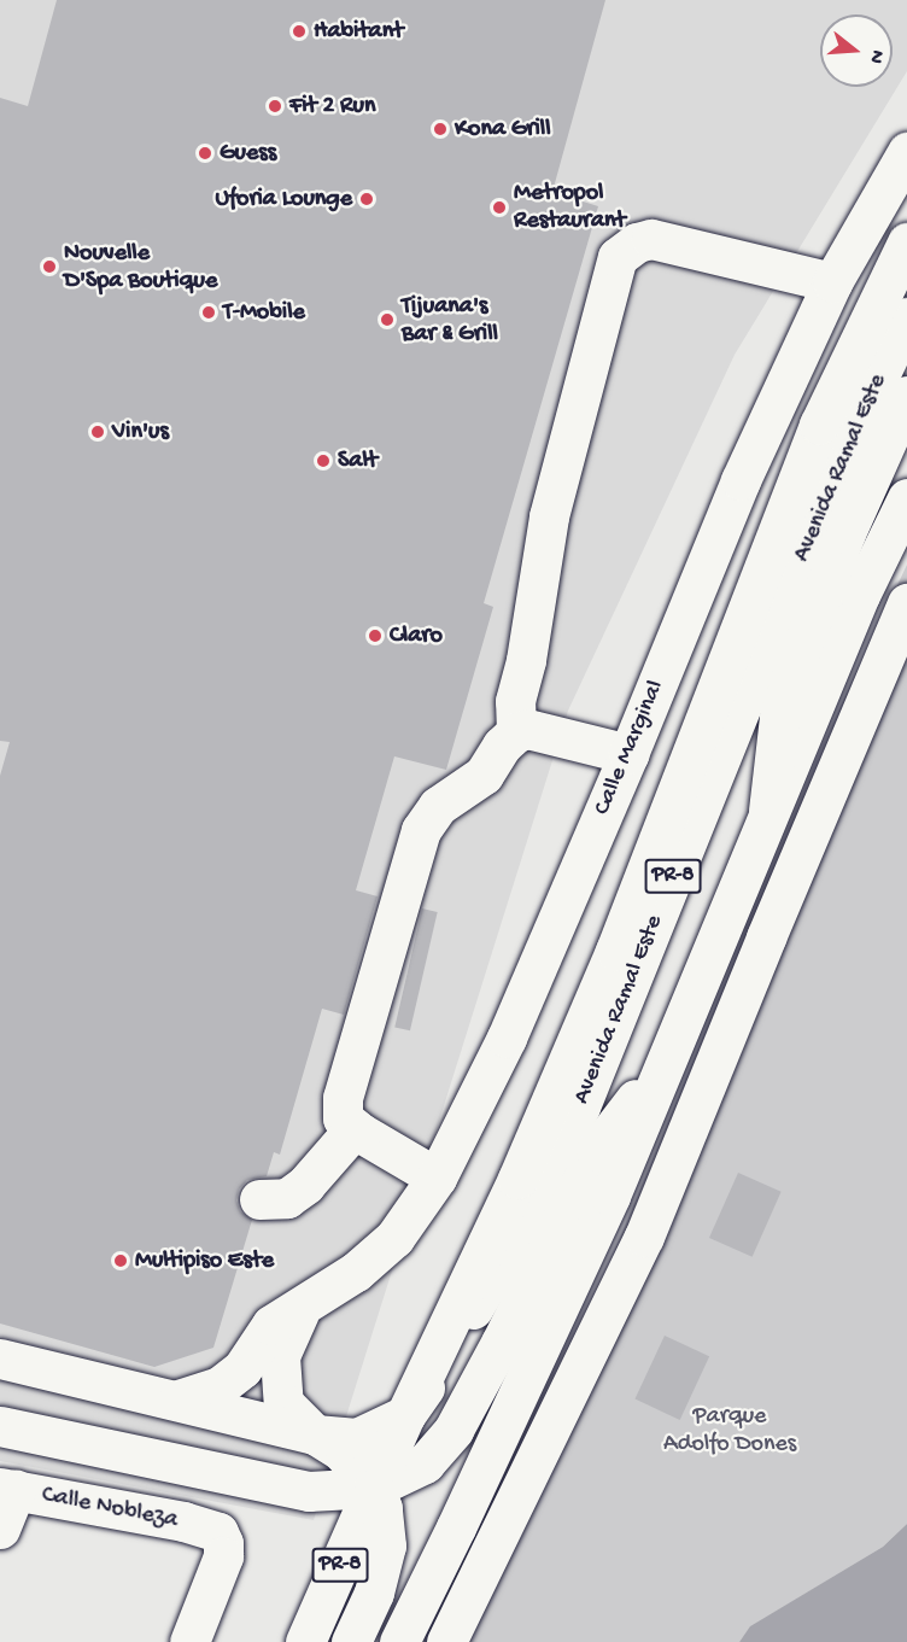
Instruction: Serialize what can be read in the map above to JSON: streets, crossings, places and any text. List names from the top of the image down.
{
  "streets": {
    "main road": [
      "Avenida Ramal Este",
      "Calle Marginal",
      "PR-8",
      "Calle Nobleza"
    ]
  },
  "parks": ["Parque Adolfo Dones"],
  "places": [
    "Habitant",
    "Fit 2 Run",
    "Kona Grill",
    "Guess",
    "Uforia Lounge",
    "Metropol Restaurant",
    "Nouvelle D'Spa Boutique",
    "T-Mobile",
    "Tijuana's Bar & Grill",
    "Vin'us",
    "Salt",
    "Claro",
    "Multipiso Este"
  ],
  "north": "right"
}
